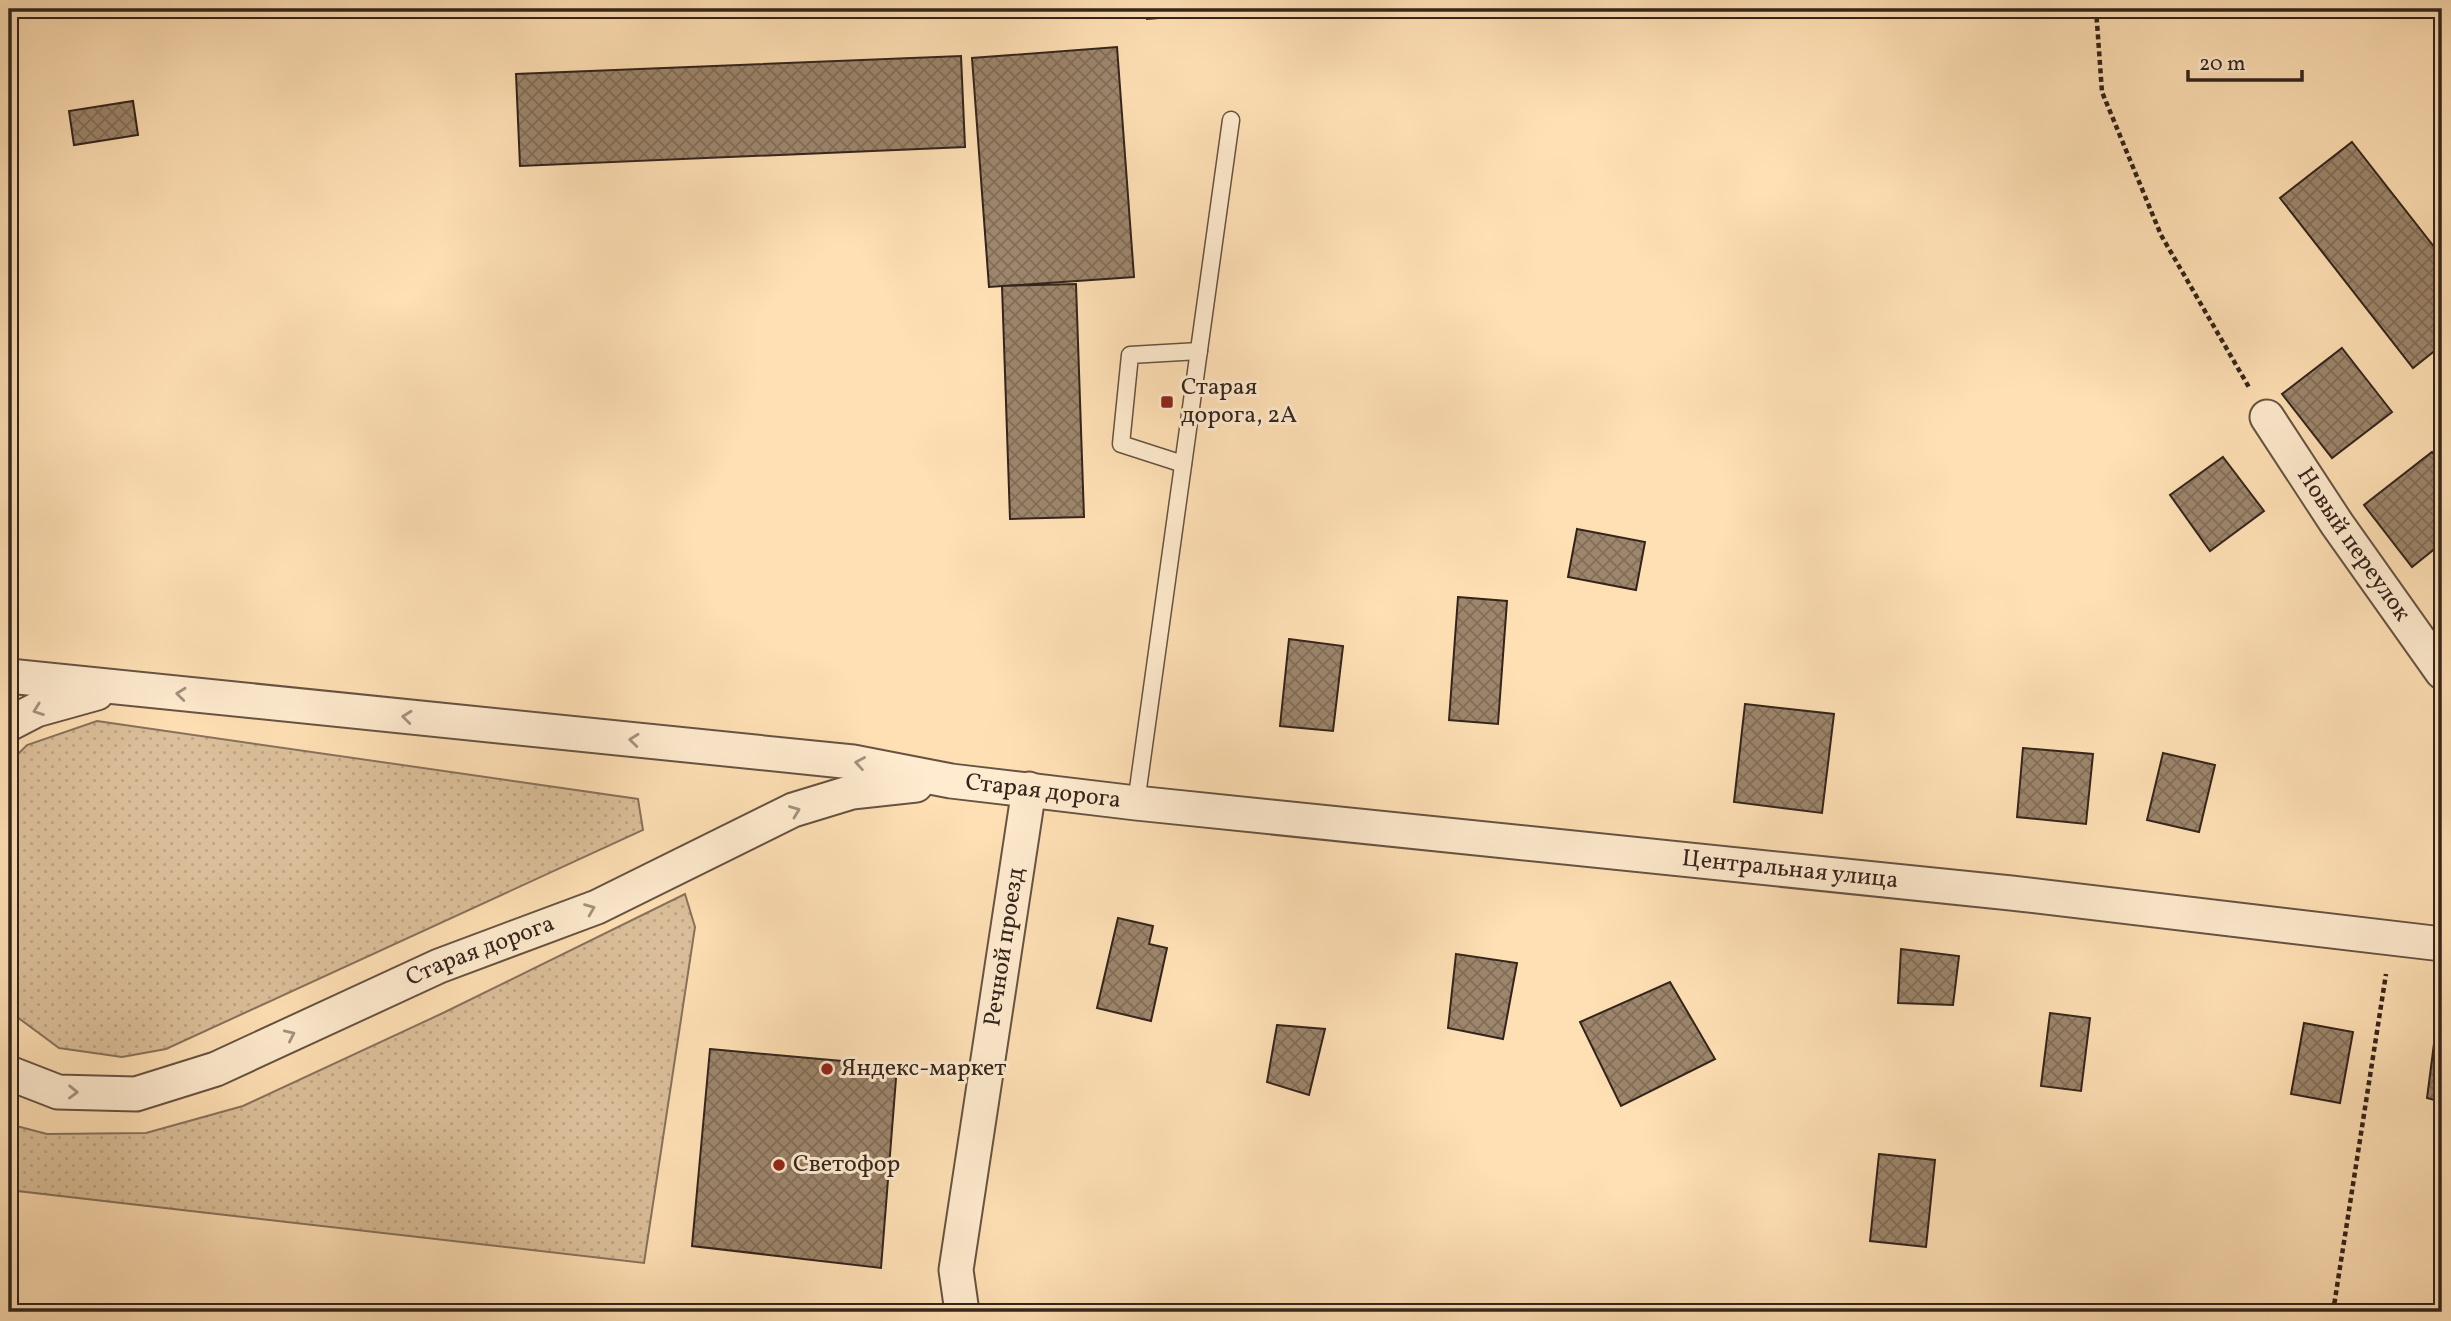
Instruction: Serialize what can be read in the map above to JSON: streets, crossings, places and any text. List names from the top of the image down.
{
  "streets": {
    "street": [
      "Новый переулок",
      "Старая дорога",
      "Центральная улица",
      "Речной проезд"
    ]
  },
  "crossings": [
    ["Старая дорога", "Центральная улица"],
    ["Старая дорога", "Речной проезд"]
  ],
  "places": {
    "transit": ["Старая дорога, 2А"],
    "other": ["Яндекс-маркет", "Светофор"]
  },
  "scale_bar": "20 m"
}
